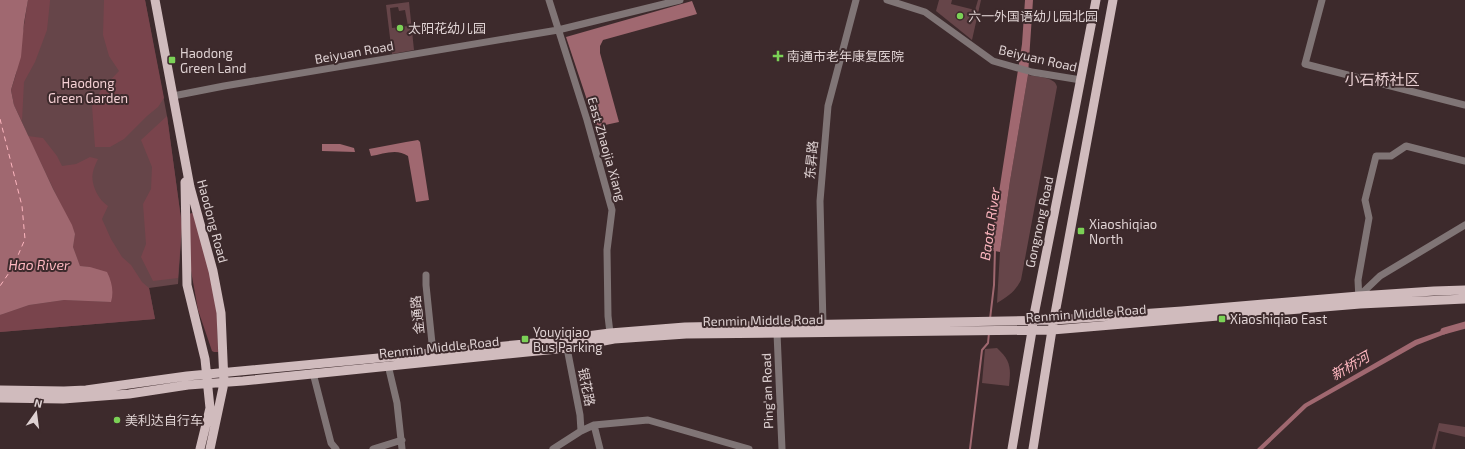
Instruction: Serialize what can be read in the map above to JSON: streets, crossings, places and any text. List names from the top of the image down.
{
  "streets": {
    "main road": ["Haodong Road", "Gongnong Road", "Renmin Middle Road"],
    "street": [
      "Beiyuan Road",
      "East Zhaojia Xiang",
      "东昇路",
      "金通路",
      "银花路",
      "Ping'an Road"
    ]
  },
  "crossings": [
    ["Beiyuan Road", "East Zhaojia Xiang"],
    ["Beiyuan Road", "Haodong Road"],
    ["Beiyuan Road", "Gongnong Road"],
    ["East Zhaojia Xiang", "Renmin Middle Road"],
    ["东昇路", "Renmin Middle Road"],
    ["Haodong Road", "Renmin Middle Road"],
    ["Gongnong Road", "Renmin Middle Road"],
    ["Renmin Middle Road", "金通路"],
    ["Renmin Middle Road", "银花路"],
    ["Renmin Middle Road", "Ping'an Road"]
  ],
  "districts": ["小石桥社区"],
  "water": ["Baota River", "Hao River", "新桥河"],
  "parks": ["Haodong Green Garden"],
  "places": {
    "other": ["六一外国语幼儿园北园", "太阳花幼儿园", "美利达自行车"],
    "health": ["南通市老年康复医院"],
    "transit": [
      "Haodong Green Land",
      "Xiaoshiqiao North",
      "Xiaoshiqiao East",
      "Youyiqiao Bus Parking"
    ]
  },
  "north": "top"
}
